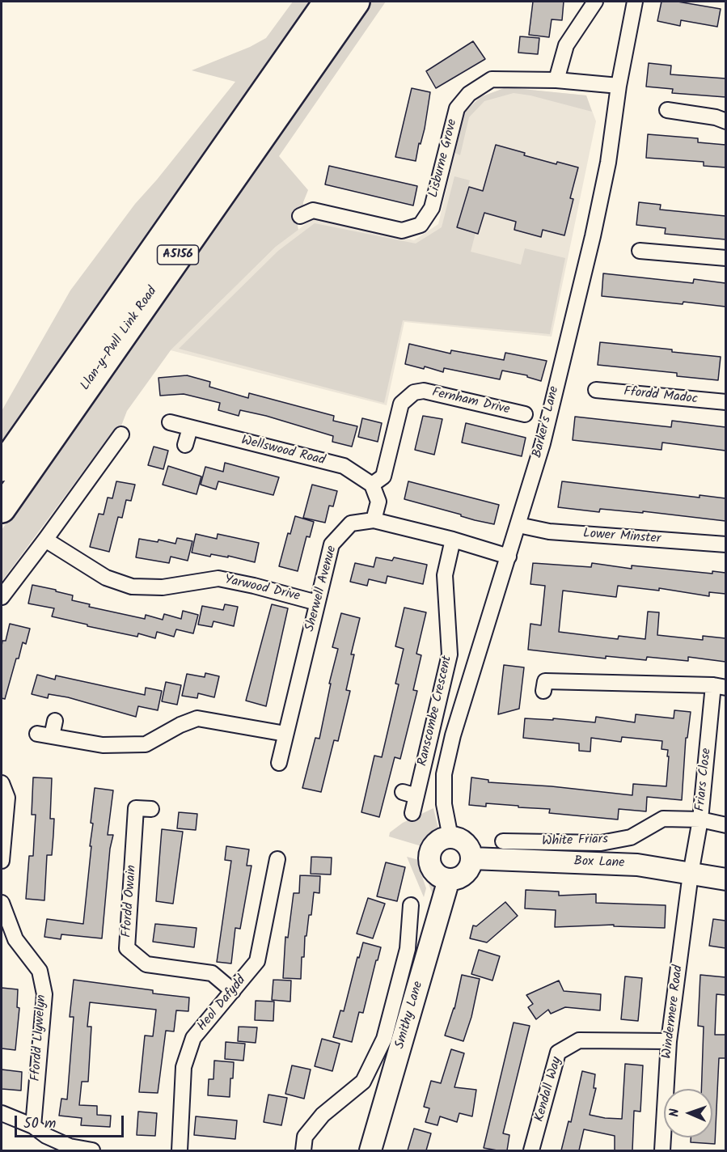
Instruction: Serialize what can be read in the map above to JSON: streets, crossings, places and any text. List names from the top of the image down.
{
  "streets": {
    "highway": ["A5156", "Llan-y-Pwll Link Road"],
    "street": [
      "Lisburne Grove",
      "Ffordd Madoc",
      "Fernham Drive",
      "Barker's Lane",
      "Wellswood Road",
      "Lower Minster",
      "Yarwood Drive",
      "Sherwell Avenue",
      "Ranscombe Crescent",
      "Friars Close",
      "White Friars",
      "Box Lane",
      "Ffordd Owain",
      "Heol Dafydd",
      "Windermere Road",
      "Smithy Lane",
      "Ffordd Llywelyn",
      "Kendall Way"
    ]
  },
  "crossings": [
    ["Lisburne Grove", "Barker's Lane"],
    ["Fernham Drive", "Wellswood Road"],
    ["Barker's Lane", "Lower Minster"],
    ["Barker's Lane", "Sherwell Avenue"],
    ["Barker's Lane", "Box Lane"],
    ["Barker's Lane", "Smithy Lane"],
    ["Yarwood Drive", "Sherwell Avenue"],
    ["Sherwell Avenue", "Ranscombe Crescent"],
    ["Friars Close", "White Friars"],
    ["Friars Close", "Box Lane"],
    ["Friars Close", "Windermere Road"],
    ["Box Lane", "Windermere Road"],
    ["Box Lane", "Smithy Lane"],
    ["Ffordd Owain", "Heol Dafydd"],
    ["Windermere Road", "Kendall Way"]
  ],
  "scale_bar": "50 m",
  "north": "left"
}
